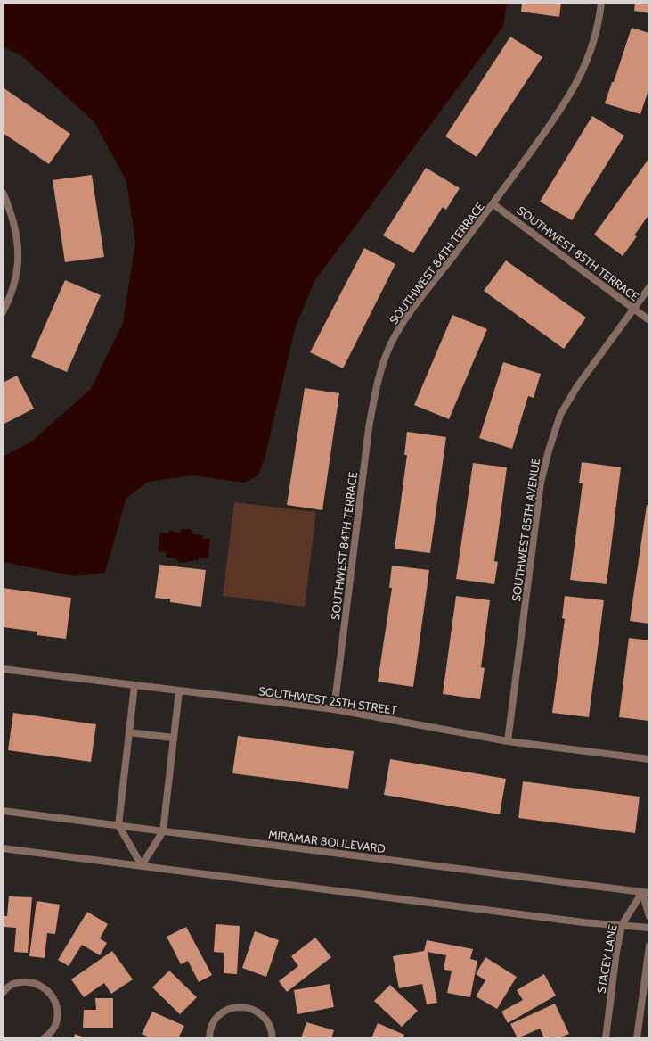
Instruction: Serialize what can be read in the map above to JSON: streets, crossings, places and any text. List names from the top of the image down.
{
  "streets": {
    "street": [
      "SOUTHWEST 85TH TERRACE",
      "SOUTHWEST 84TH TERRACE",
      "SOUTHWEST 85TH AVENUE",
      "SOUTHWEST 25TH STREET",
      "MIRAMAR BOULEVARD",
      "STACEY LANE"
    ]
  },
  "crossings": [
    ["SOUTHWEST 85TH TERRACE", "SOUTHWEST 84TH TERRACE"],
    ["SOUTHWEST 85TH TERRACE", "SOUTHWEST 85TH AVENUE"],
    ["SOUTHWEST 84TH TERRACE", "SOUTHWEST 25TH STREET"],
    ["SOUTHWEST 85TH AVENUE", "SOUTHWEST 25TH STREET"],
    ["MIRAMAR BOULEVARD", "STACEY LANE"]
  ]
}
